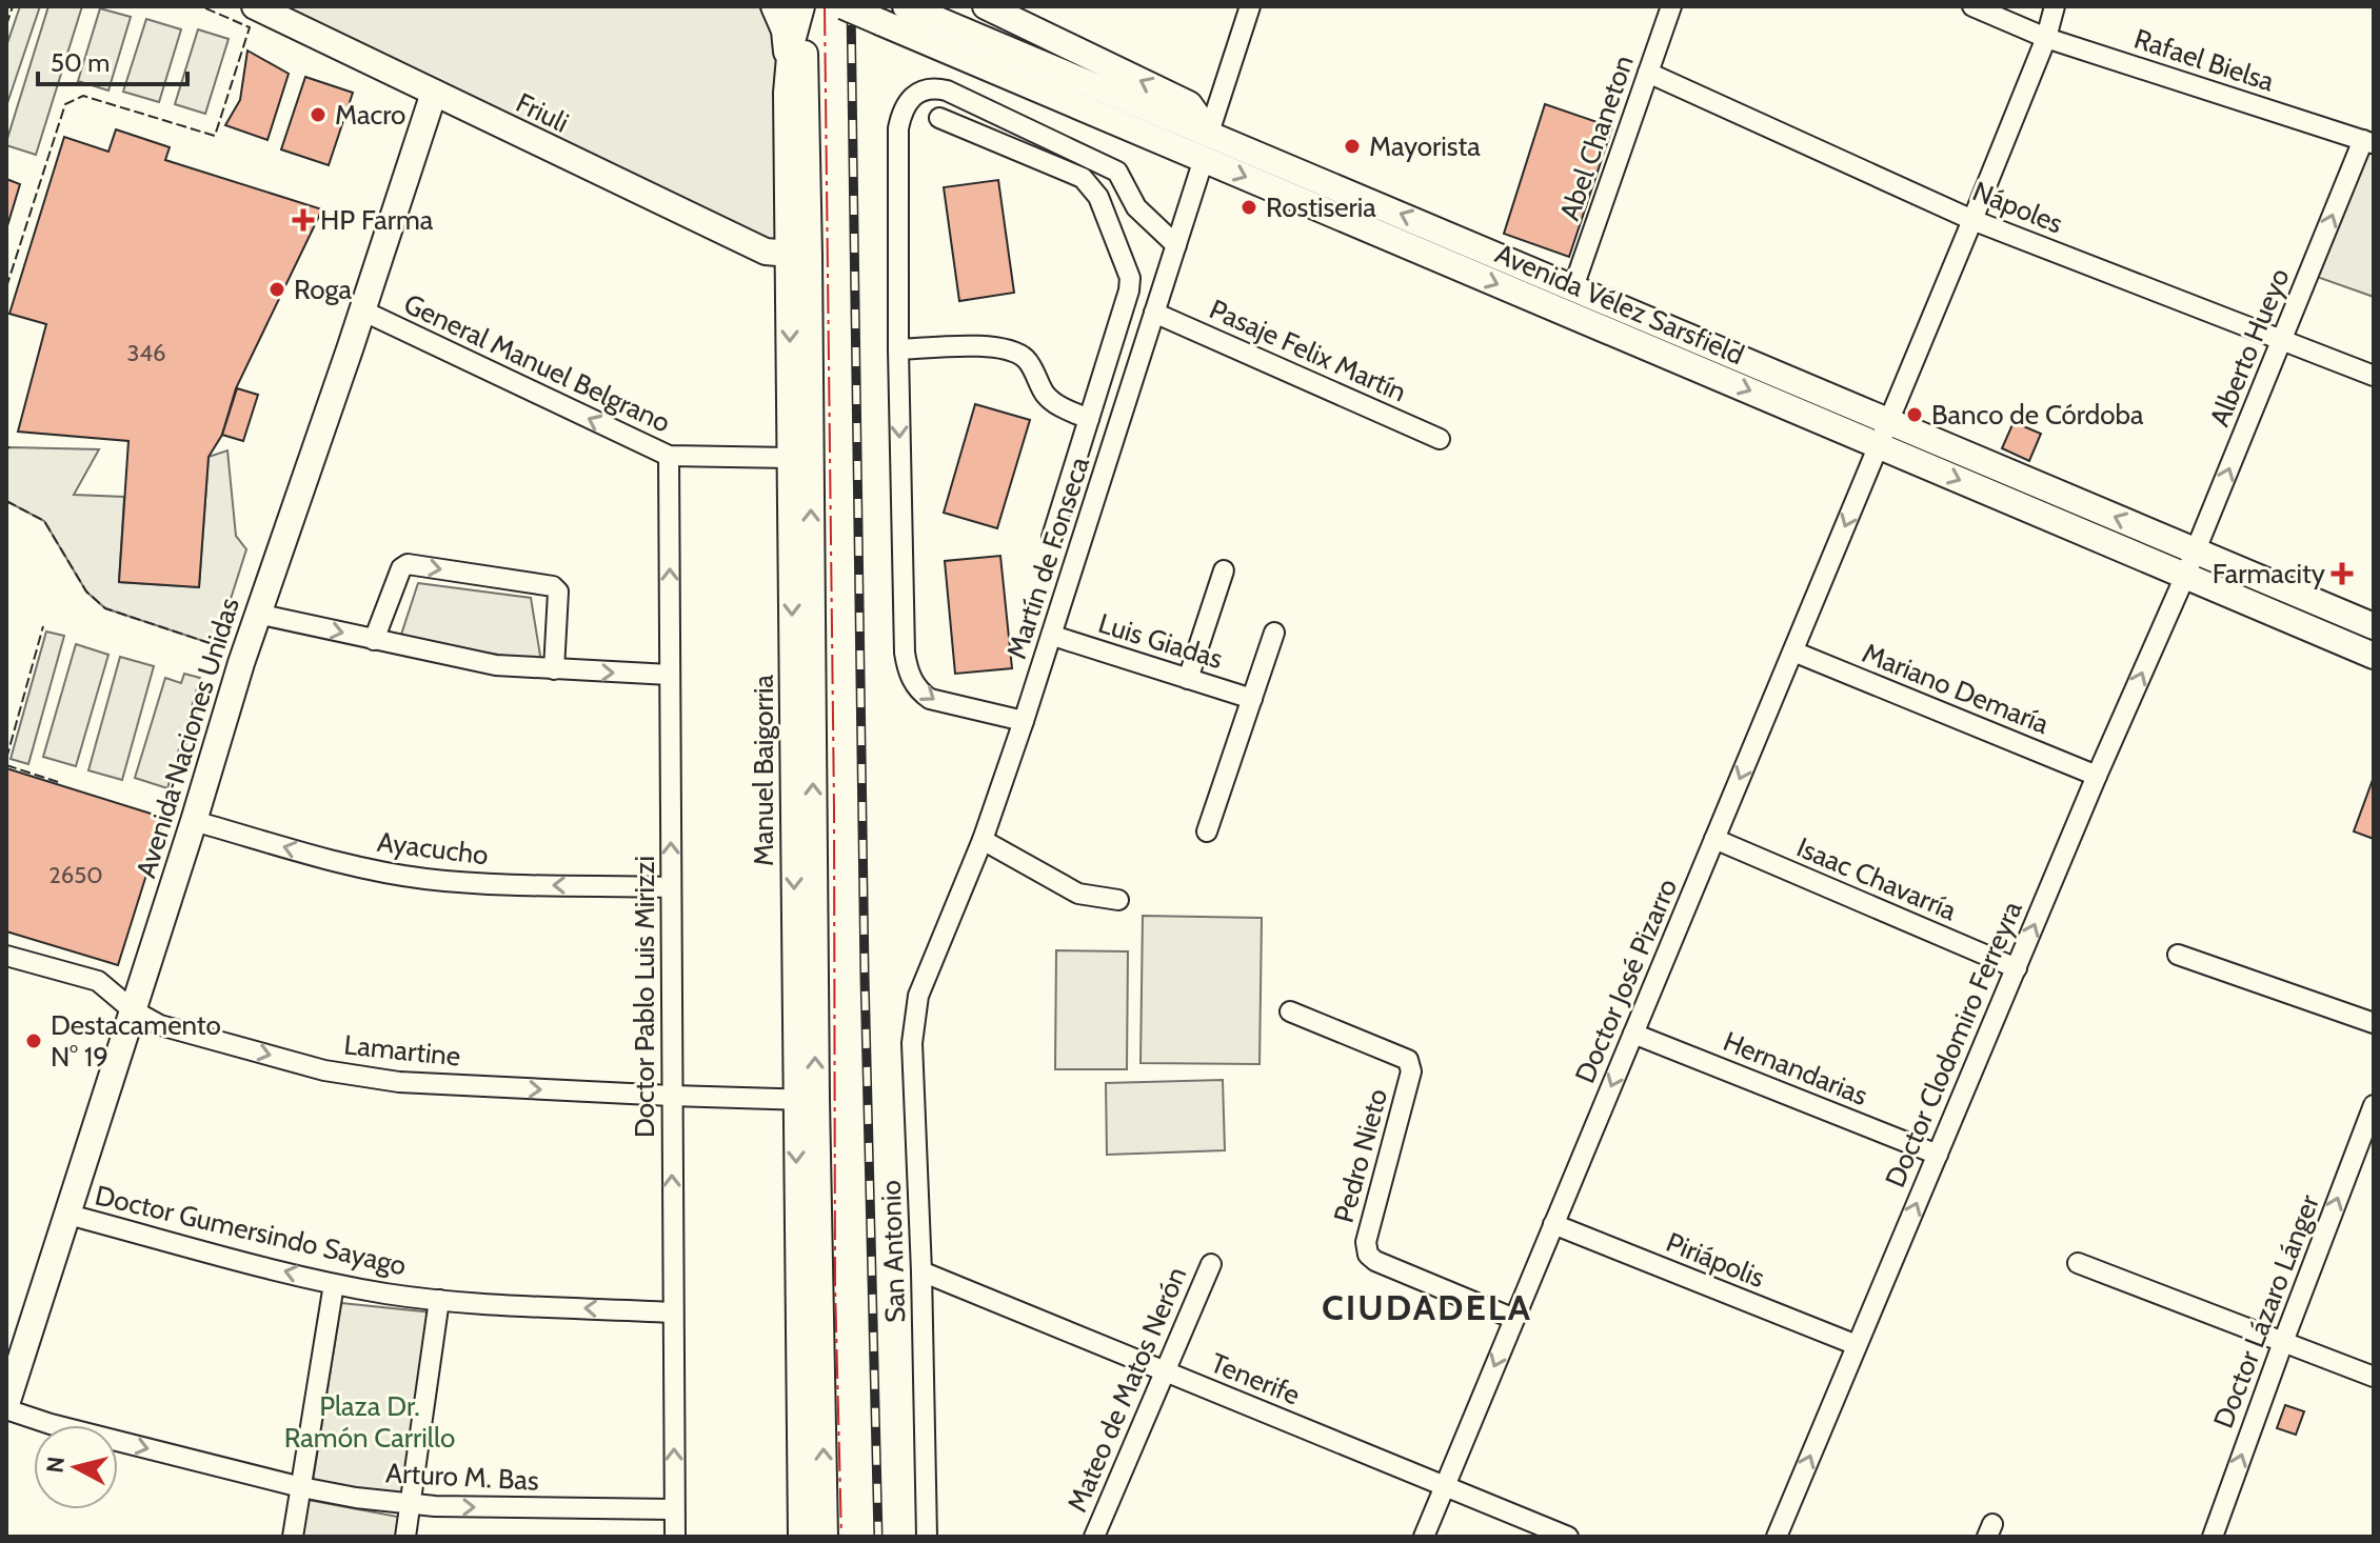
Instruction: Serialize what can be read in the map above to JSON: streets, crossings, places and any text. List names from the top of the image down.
{
  "streets": {
    "main road": [
      "Friuli",
      "Avenida Vélez Sarsfield",
      "Avenida Naciones Unidas",
      "Manuel Baigorria"
    ],
    "street": [
      "Rafael Bielsa",
      "Abel Chaneton",
      "Nápoles",
      "Alberto Hueyo",
      "Pasaje Felix Martín",
      "General Manuel Belgrano",
      "Martín de Fonseca",
      "Luis Giadas",
      "Mariano Demaría",
      "Ayacucho",
      "Isaac Chavarría",
      "Doctor José Pizarro",
      "Doctor Pablo Luis Mirizzi",
      "Doctor Clodomiro Ferreyra",
      "Lamartine",
      "Hernandarias",
      "Pedro Nieto",
      "Doctor Gumersindo Sayago",
      "San Antonio",
      "Piriápolis",
      "Doctor Lázaro Lánger",
      "Tenerife",
      "Mateo de Matos Nerón",
      "Arturo M. Bas"
    ]
  },
  "crossings": [
    ["Rafael Bielsa", "Alberto Hueyo"],
    ["Rafael Bielsa", "Doctor José Pizarro"],
    ["Friuli", "Avenida Naciones Unidas"],
    ["Friuli", "Manuel Baigorria"],
    ["Abel Chaneton", "Nápoles"],
    ["Abel Chaneton", "Avenida Vélez Sarsfield"],
    ["Nápoles", "Alberto Hueyo"],
    ["Nápoles", "Doctor José Pizarro"],
    ["Avenida Vélez Sarsfield", "Alberto Hueyo"],
    ["Avenida Vélez Sarsfield", "Martín de Fonseca"],
    ["Avenida Vélez Sarsfield", "Doctor José Pizarro"],
    ["Avenida Vélez Sarsfield", "Doctor Clodomiro Ferreyra"],
    ["Alberto Hueyo", "Doctor Clodomiro Ferreyra"],
    ["Pasaje Felix Martín", "Martín de Fonseca"],
    ["General Manuel Belgrano", "Avenida Naciones Unidas"],
    ["General Manuel Belgrano", "Manuel Baigorria"],
    ["General Manuel Belgrano", "Doctor Pablo Luis Mirizzi"],
    ["Martín de Fonseca", "Luis Giadas"],
    ["Martín de Fonseca", "San Antonio"],
    ["Mariano Demaría", "Doctor José Pizarro"],
    ["Mariano Demaría", "Doctor Clodomiro Ferreyra"],
    ["Avenida Naciones Unidas", "Ayacucho"],
    ["Avenida Naciones Unidas", "Lamartine"],
    ["Avenida Naciones Unidas", "Doctor Gumersindo Sayago"],
    ["Avenida Naciones Unidas", "Arturo M. Bas"],
    ["Manuel Baigorria", "Lamartine"],
    ["Ayacucho", "Doctor Pablo Luis Mirizzi"],
    ["Isaac Chavarría", "Doctor José Pizarro"],
    ["Isaac Chavarría", "Doctor Clodomiro Ferreyra"],
    ["Doctor José Pizarro", "Hernandarias"],
    ["Doctor José Pizarro", "Pedro Nieto"],
    ["Doctor José Pizarro", "Piriápolis"],
    ["Doctor José Pizarro", "Tenerife"],
    ["Doctor Pablo Luis Mirizzi", "Lamartine"],
    ["Doctor Pablo Luis Mirizzi", "Doctor Gumersindo Sayago"],
    ["Doctor Pablo Luis Mirizzi", "Arturo M. Bas"],
    ["Doctor Clodomiro Ferreyra", "Hernandarias"],
    ["Doctor Clodomiro Ferreyra", "Piriápolis"],
    ["San Antonio", "Tenerife"],
    ["Tenerife", "Mateo de Matos Nerón"]
  ],
  "one_way": [
    "Alberto Hueyo",
    "General Manuel Belgrano",
    "Ayacucho",
    "Doctor José Pizarro",
    "Doctor Pablo Luis Mirizzi",
    "Doctor Clodomiro Ferreyra",
    "Lamartine",
    "Doctor Gumersindo Sayago",
    "Doctor Lázaro Lánger",
    "Arturo M. Bas"
  ],
  "districts": ["CIUDADELA"],
  "parks": ["Plaza Dr. Ramón Carrillo"],
  "places": {
    "other": [
      "Macro",
      "Mayorista",
      "Rostiseria",
      "Roga",
      "Banco de Córdoba",
      "Destacamento N° 19"
    ],
    "health": ["HP Farma", "Farmacity"]
  },
  "house_numbers": ["346", "2650"],
  "scale_bar": "50 m",
  "north": "left"
}
